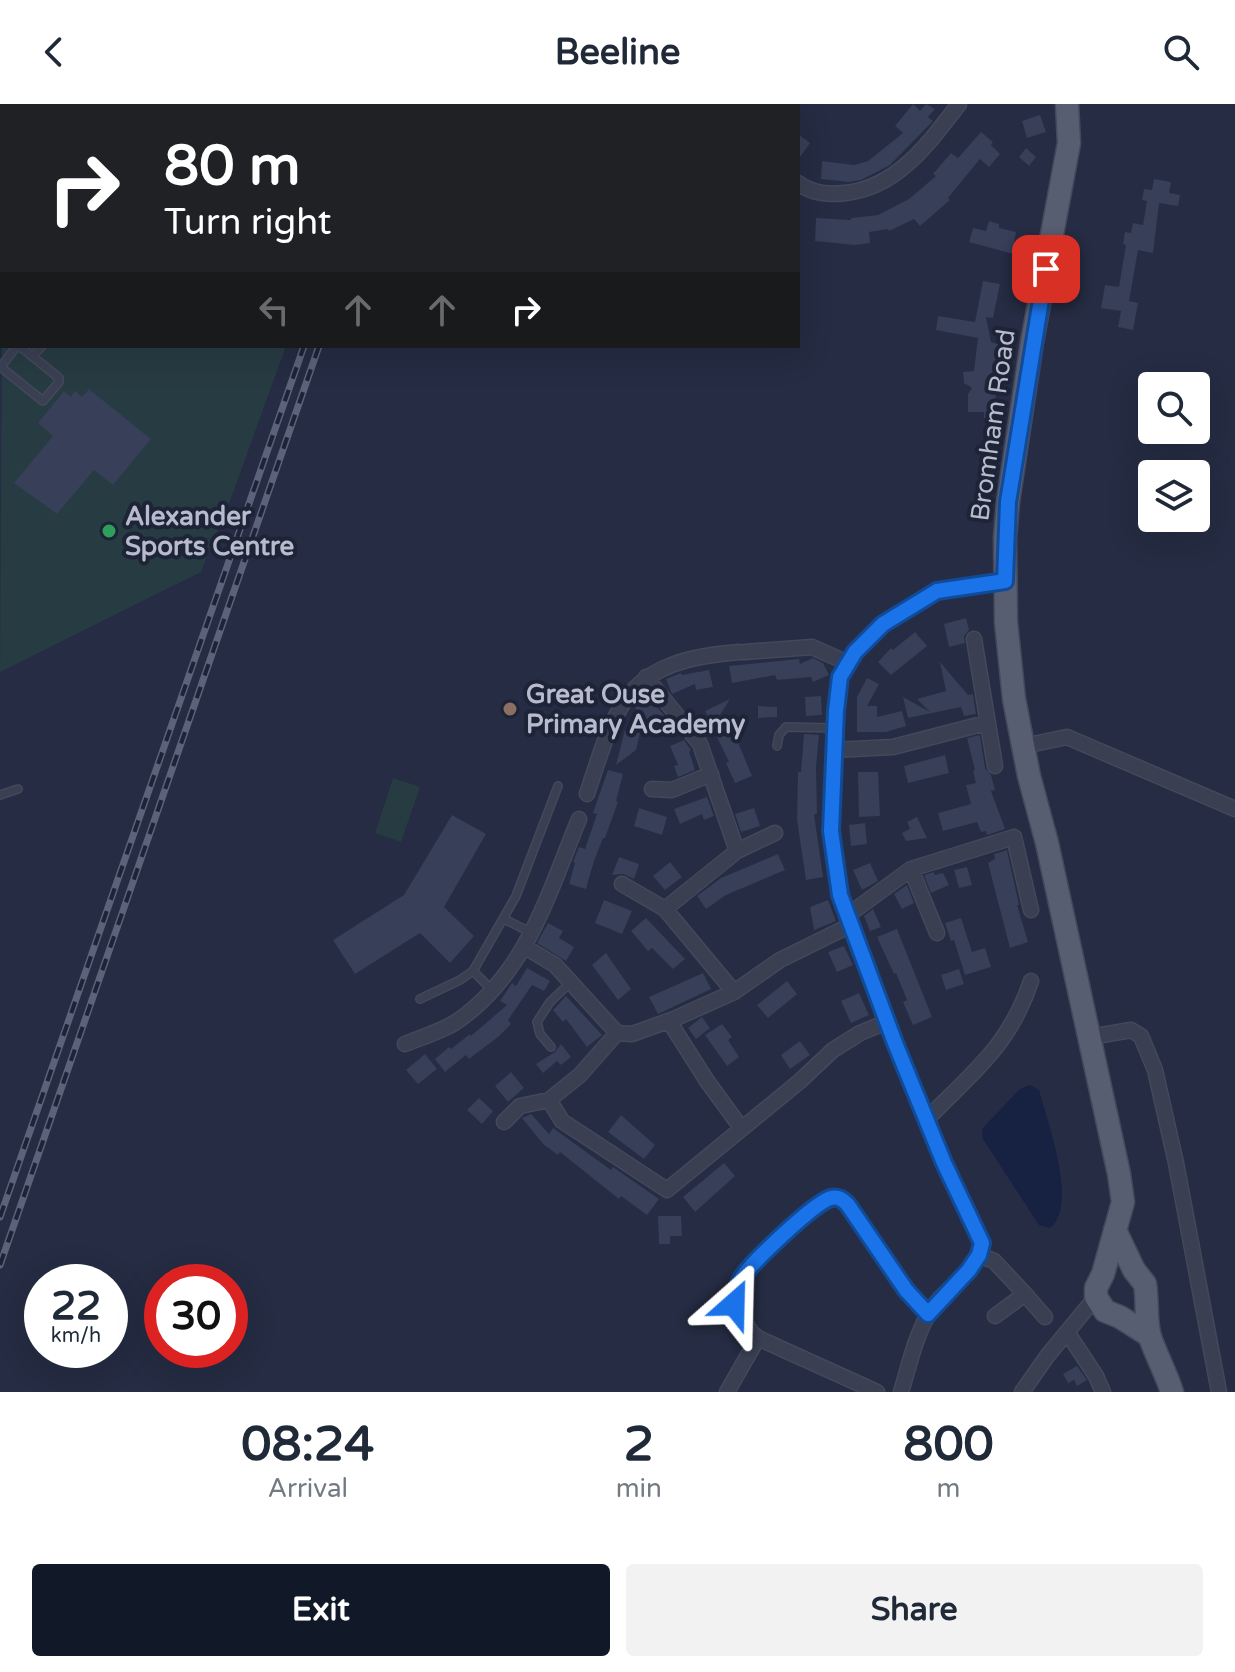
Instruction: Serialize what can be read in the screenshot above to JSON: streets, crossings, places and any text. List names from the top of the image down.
{
  "streets": {
    "main road": ["Bromham Road"]
  },
  "places": ["Alexander Sports Centre", "Great Ouse Primary Academy"],
  "page": {
    "header": "Beeline",
    "turn": ["80 m", "Turn right"],
    "speed": "22 km/h",
    "limit": "30",
    "eta": [
      "08:24",
      "Arrival",
      "2",
      "min",
      "800",
      "m"
    ],
    "buttons": ["Exit", "Share"]
  }
}
